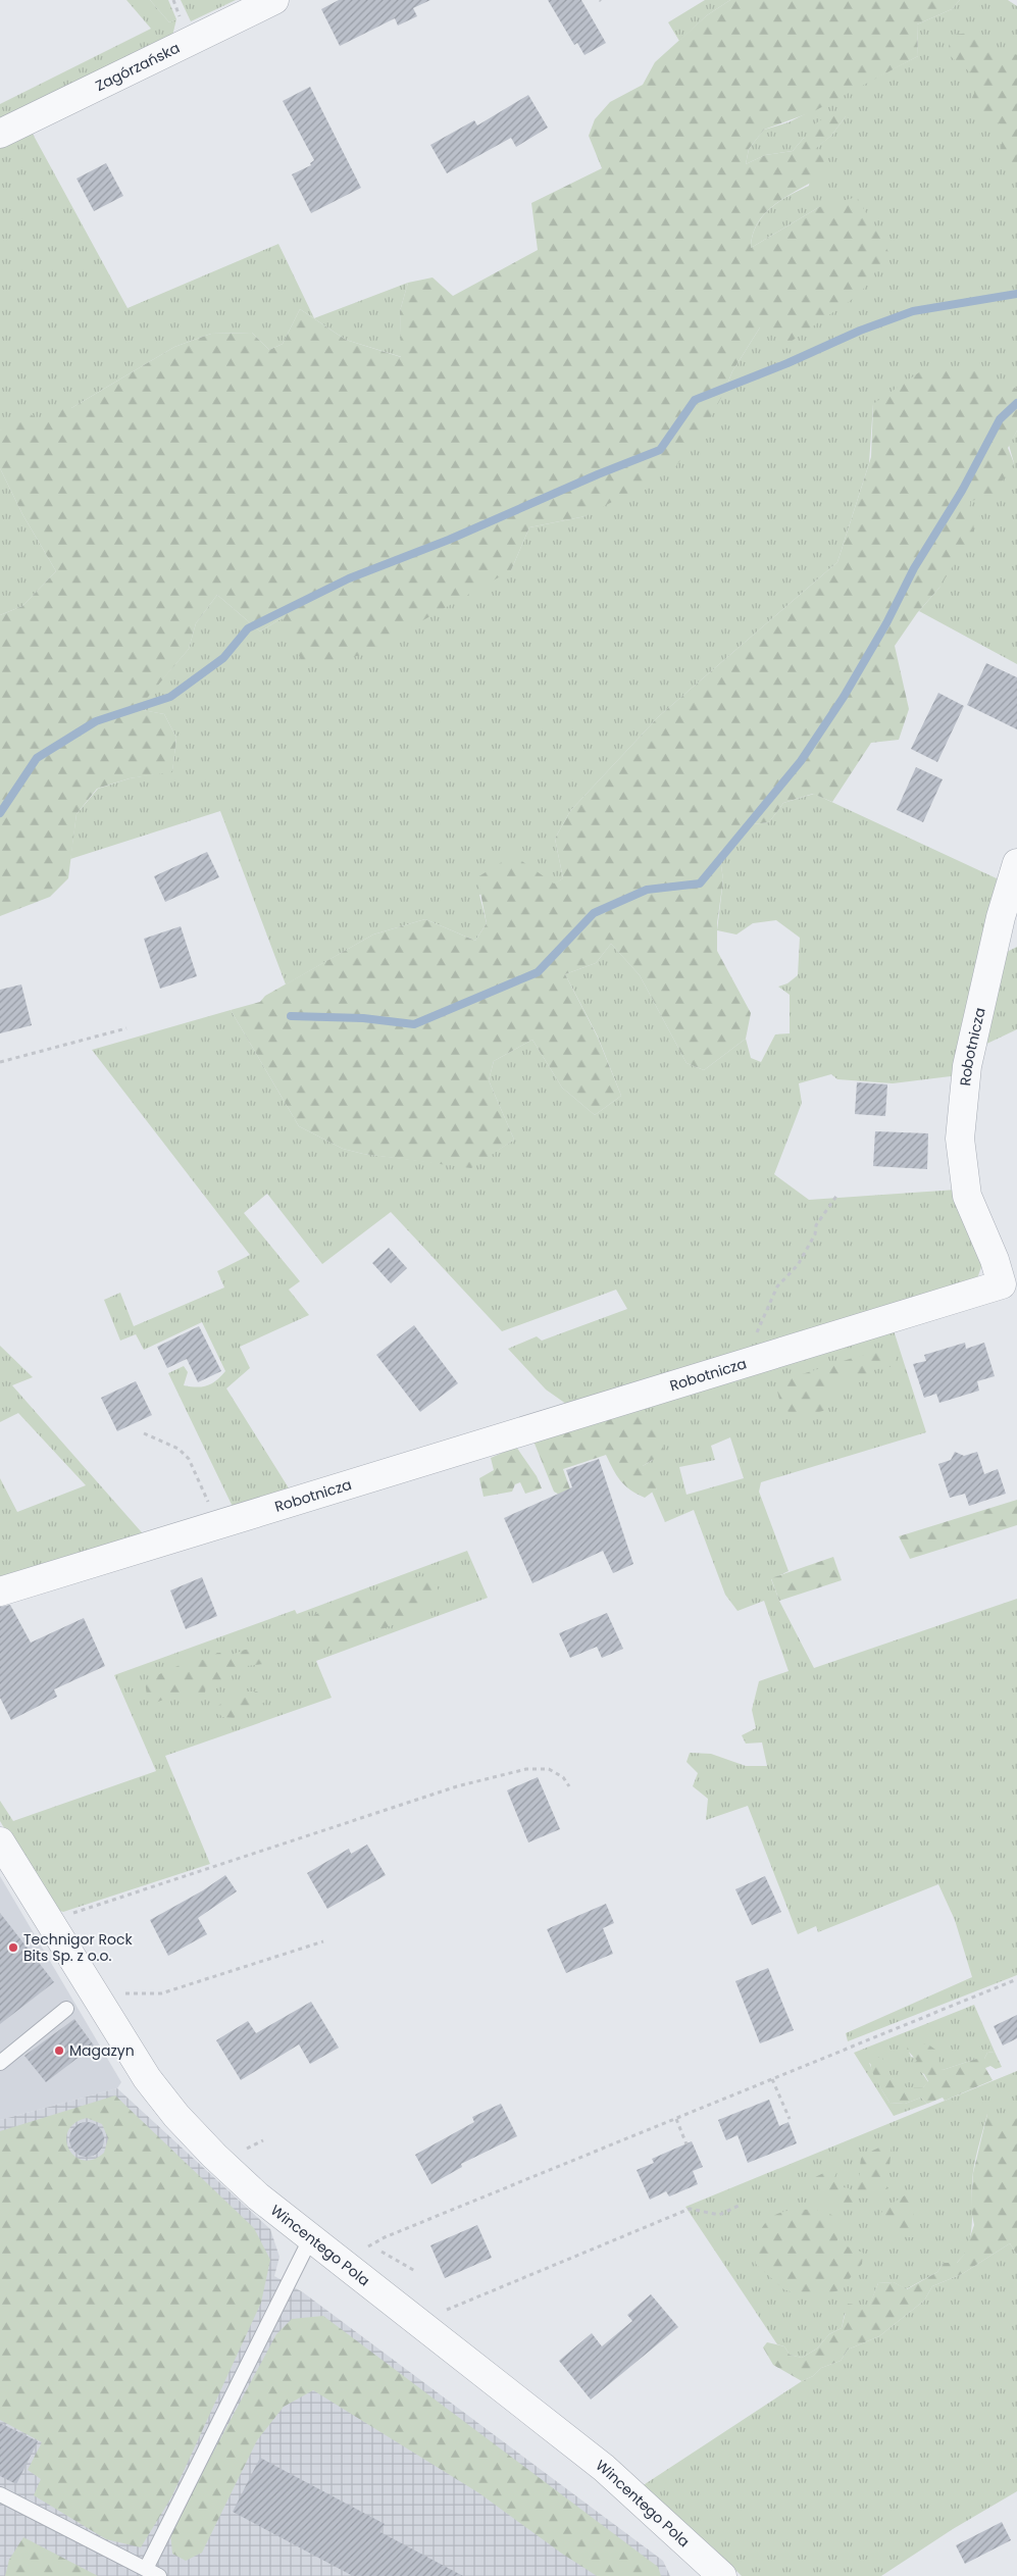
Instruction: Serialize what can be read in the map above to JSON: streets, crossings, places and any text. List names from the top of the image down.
{
  "streets": {
    "street": ["Zagórzańska", "Robotnicza", "Wincentego Pola"]
  },
  "places": ["Technigor Rock Bits Sp. z o.o.", "Magazyn"]
}
